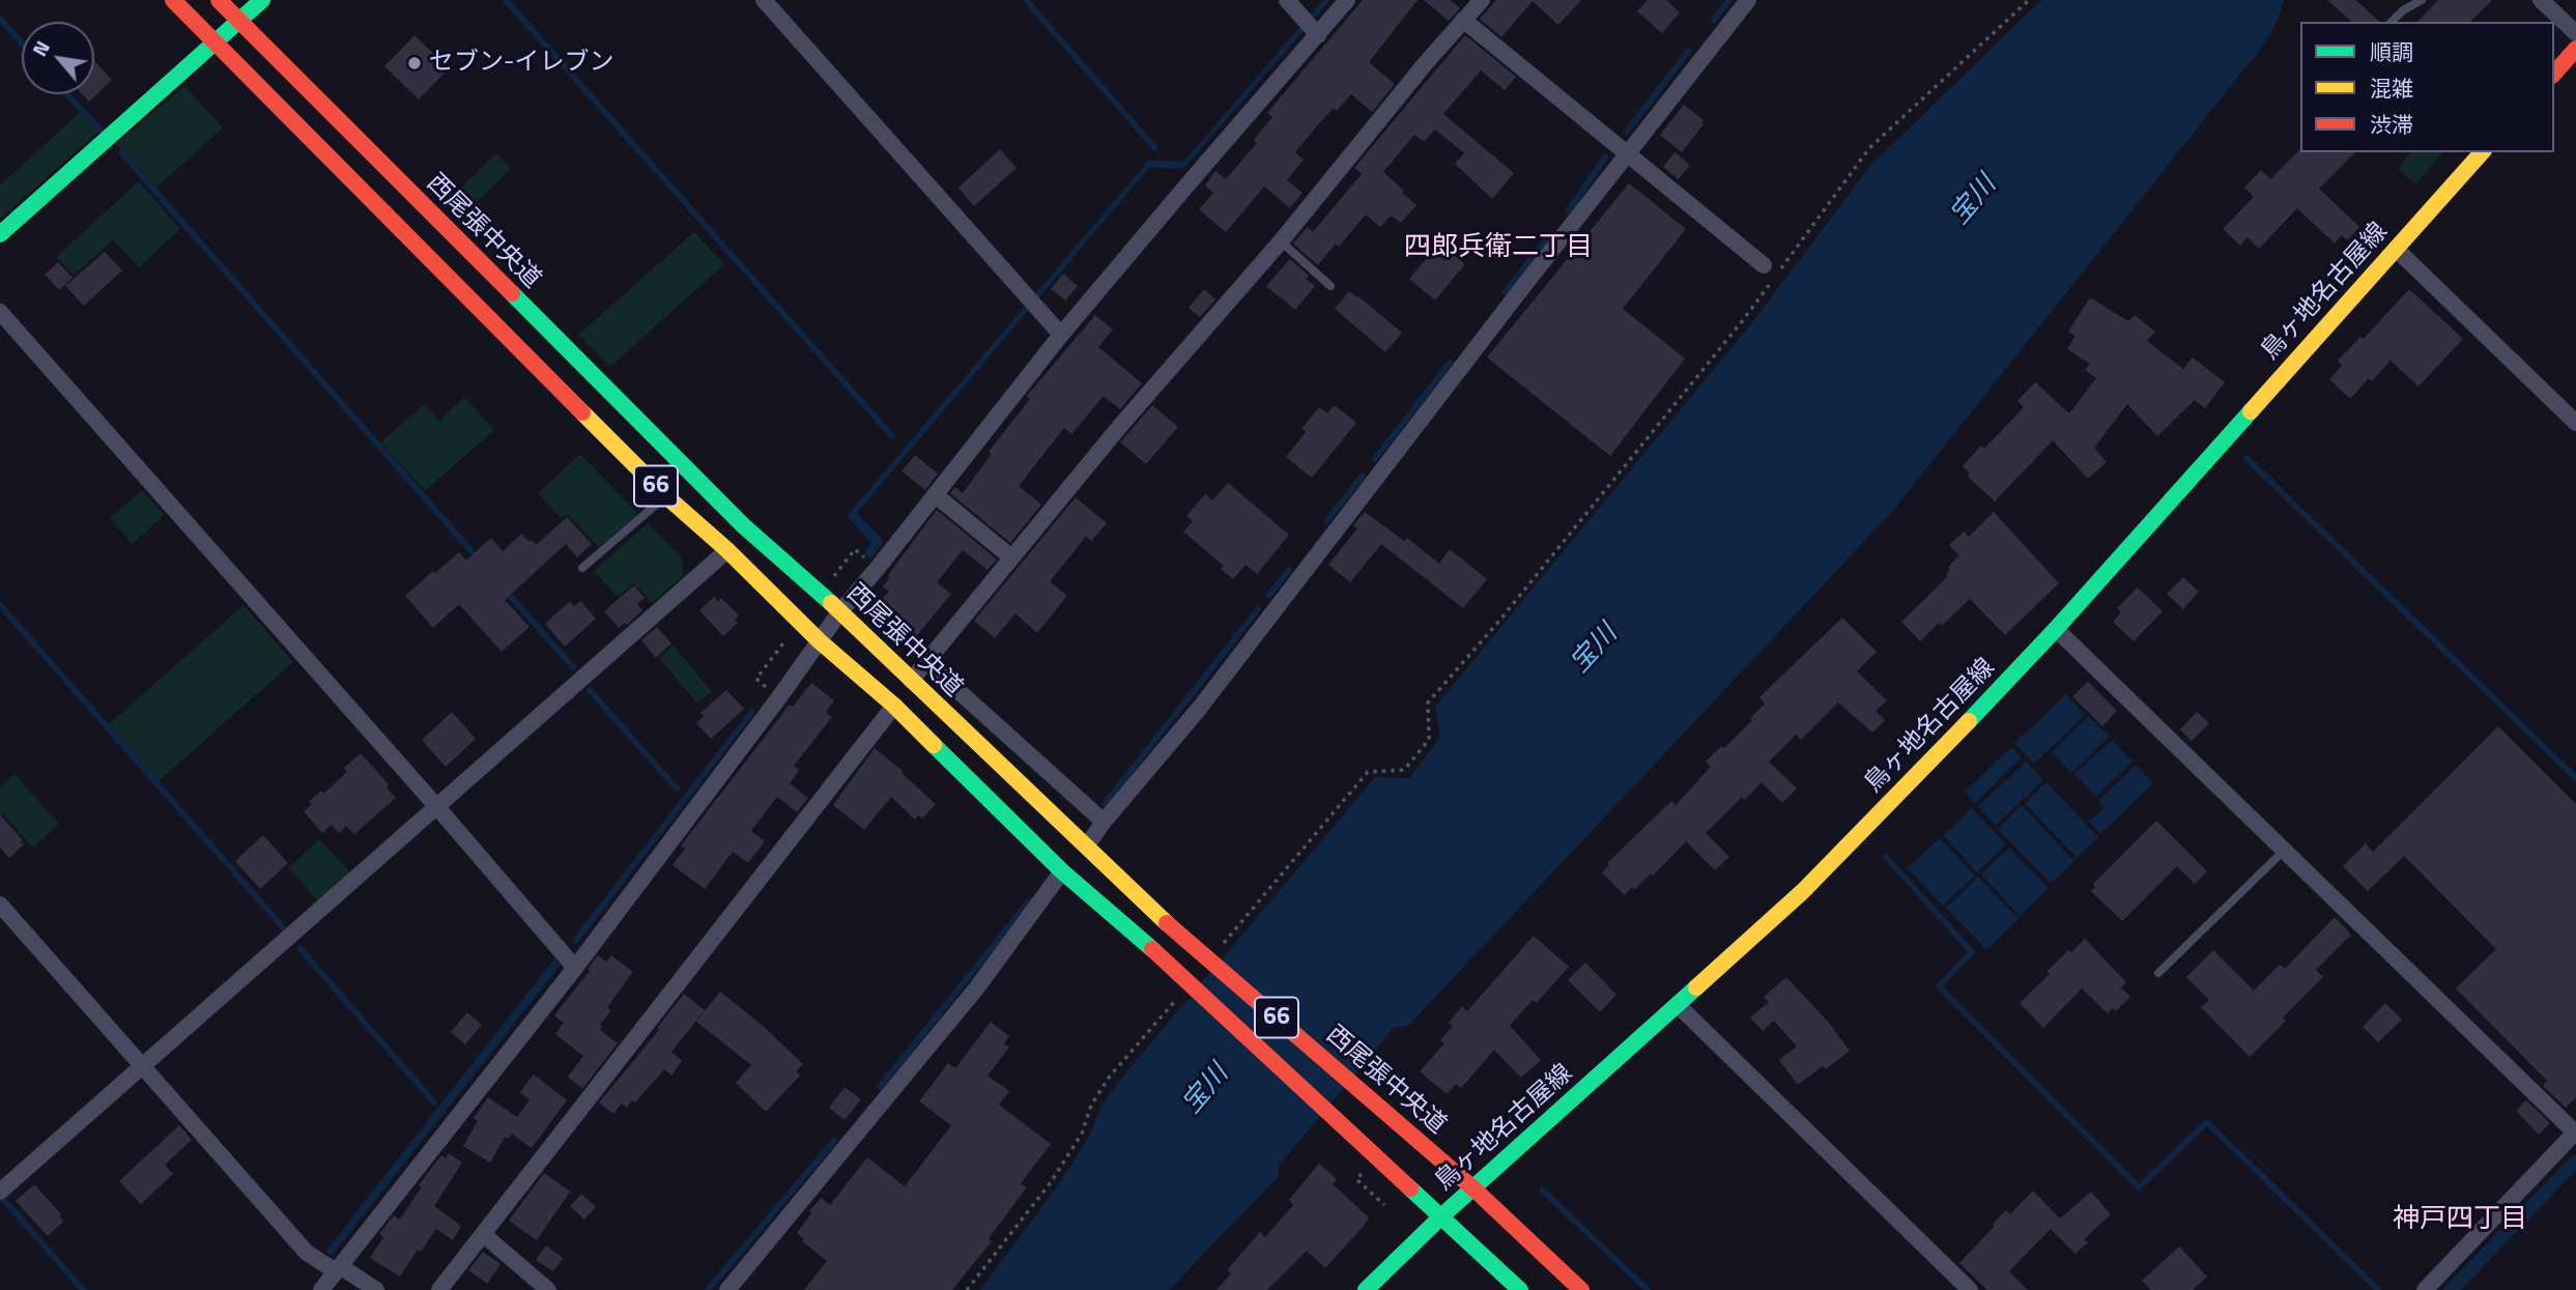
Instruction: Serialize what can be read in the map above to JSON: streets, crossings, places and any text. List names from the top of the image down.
{
  "streets": {
    "main road": ["西尾張中央道", "鳥ヶ地名古屋線", "66"]
  },
  "crossings": [
    ["西尾張中央道", "鳥ヶ地名古屋線"],
    ["鳥ヶ地名古屋線", "66"]
  ],
  "districts": ["四郎兵衛二丁目", "神戸四丁目"],
  "water": ["宝川"],
  "places": ["セブン-イレブン"],
  "legend": ["順調", "混雑", "渋滞"],
  "north": "top left"
}
